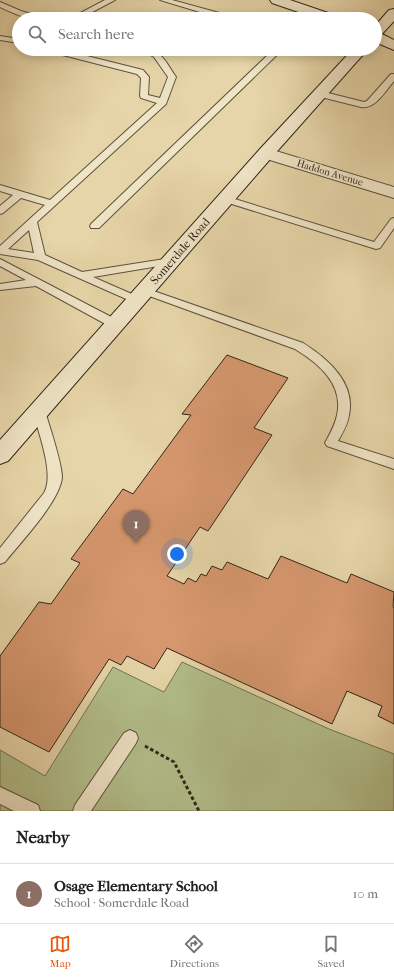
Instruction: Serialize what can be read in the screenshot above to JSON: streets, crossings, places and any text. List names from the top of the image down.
{
  "streets": {
    "main road": ["Haddon Avenue", "Somerdale Road"]
  },
  "crossings": [
    ["Haddon Avenue", "Somerdale Road"]
  ],
  "page": {
    "search": "Search here",
    "pins": "1",
    "heading": "Nearby",
    "list": [
      {
        "mark": "1",
        "name": "Osage Elementary School",
        "note": "School · Somerdale Road",
        "value": "10 m"
      }
    ],
    "nav": ["Map", "Directions", "Saved"]
  }
}
